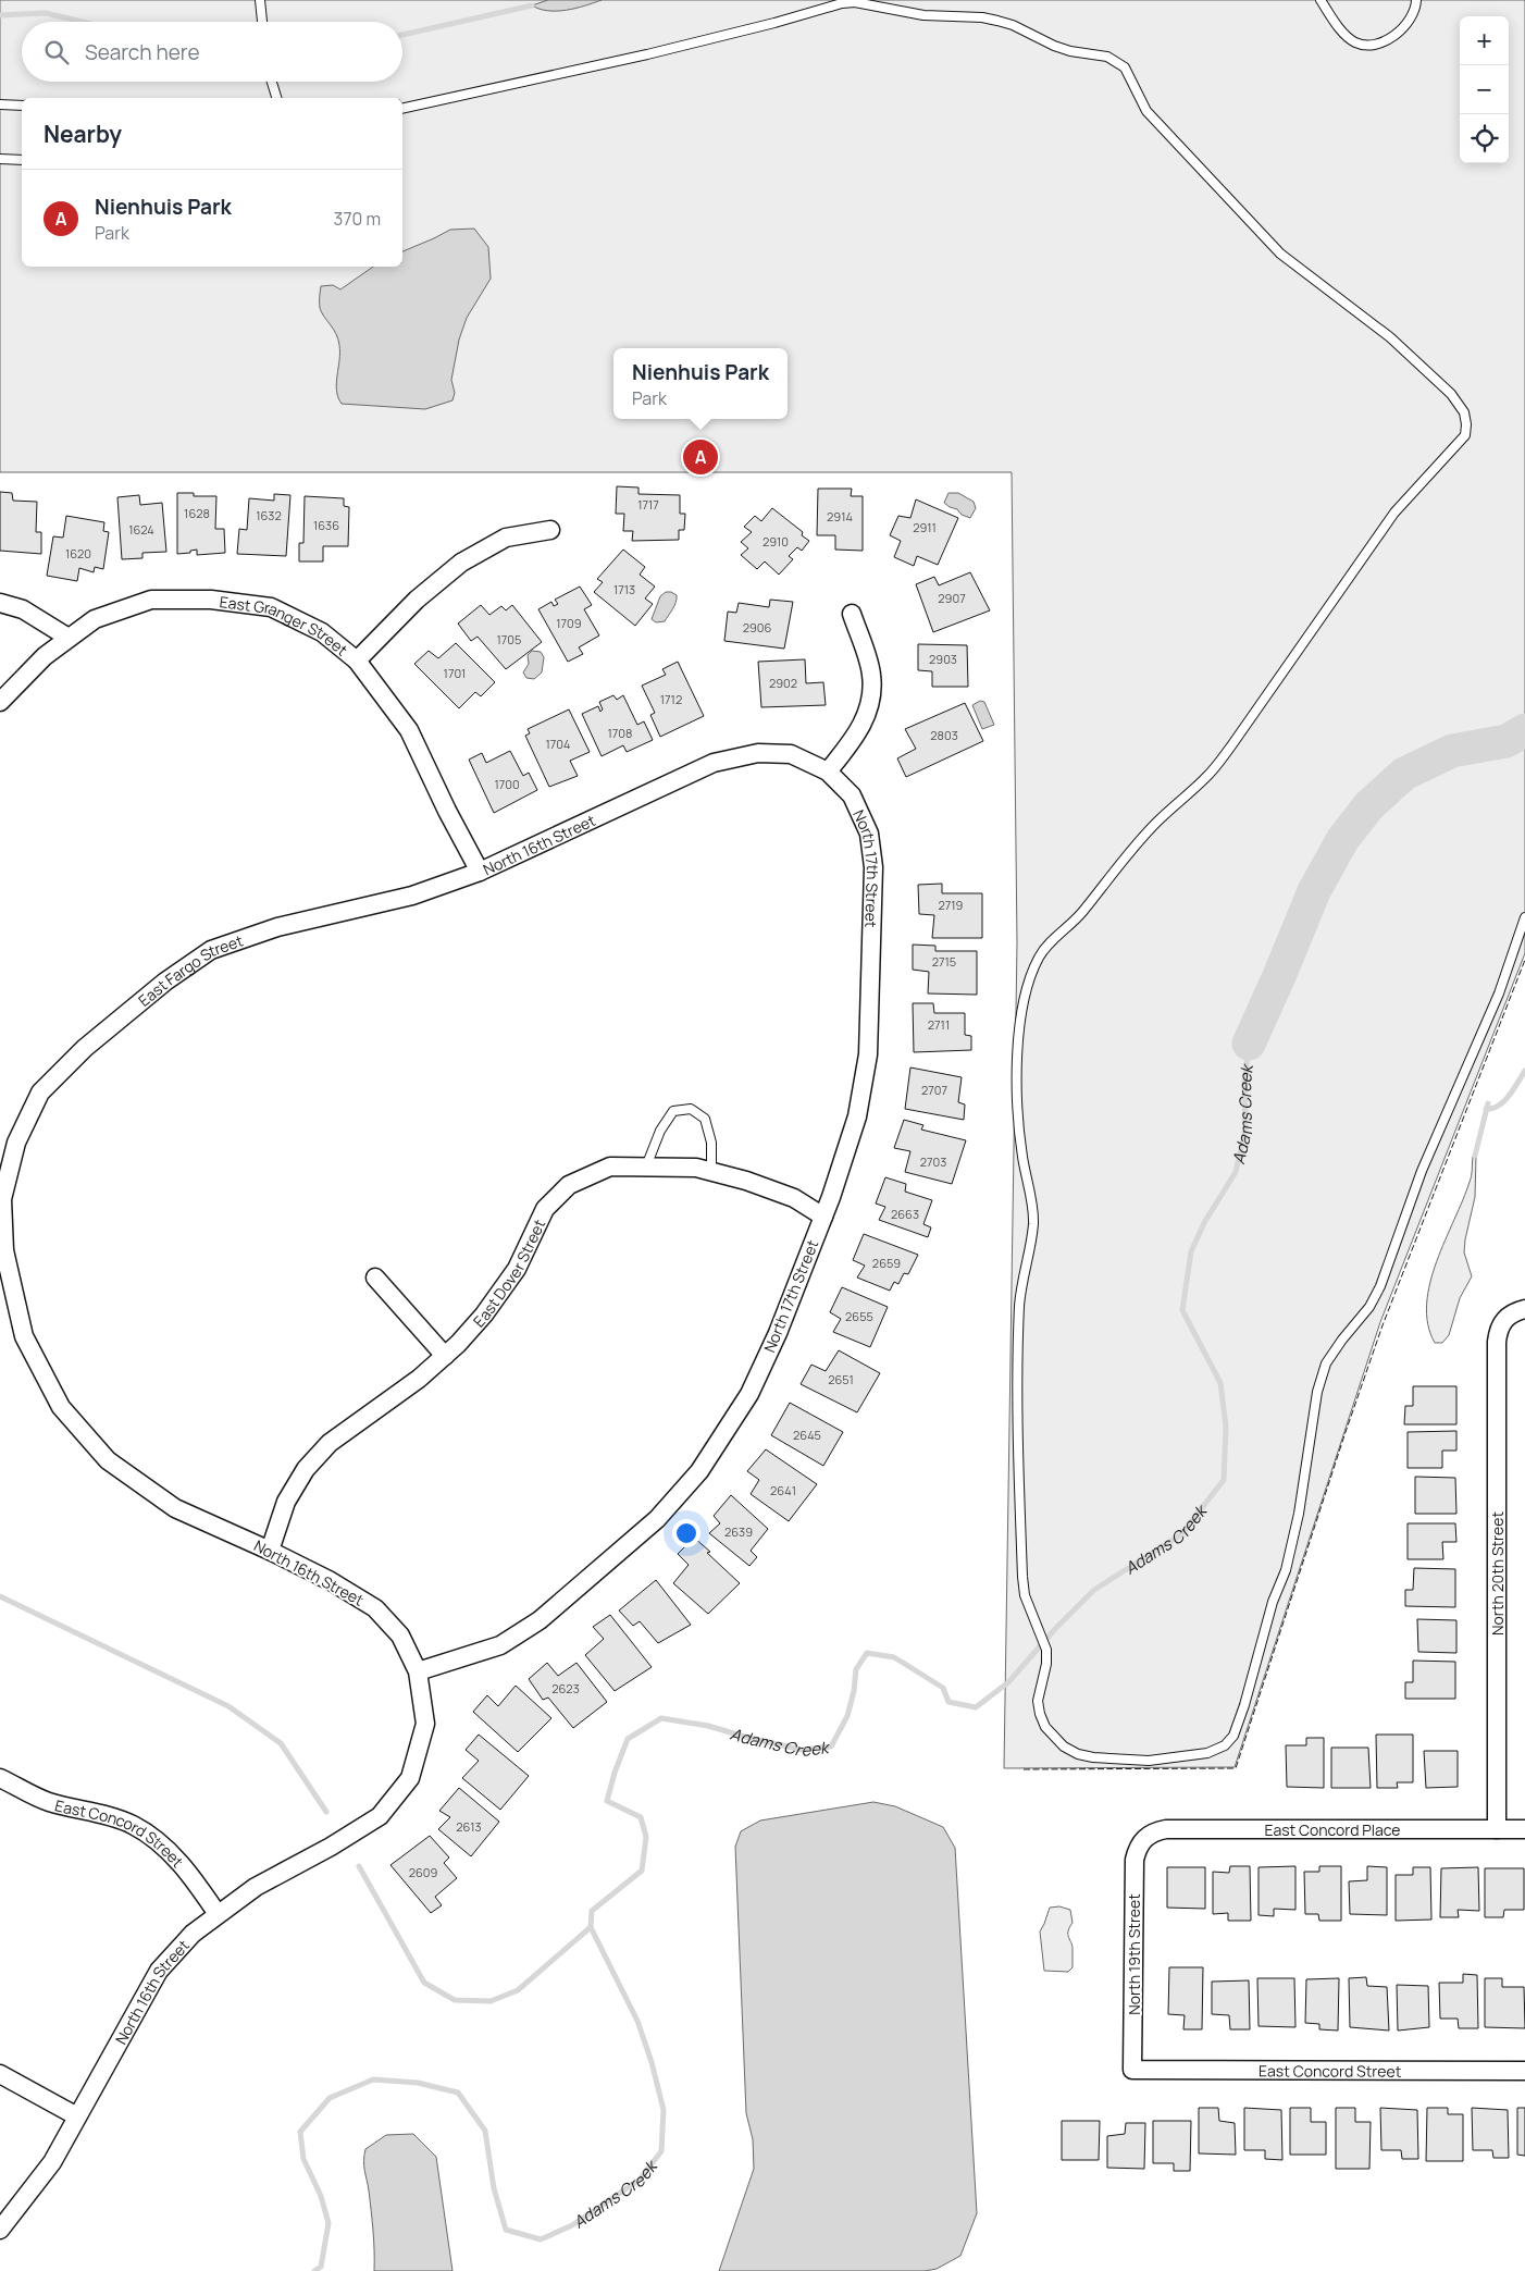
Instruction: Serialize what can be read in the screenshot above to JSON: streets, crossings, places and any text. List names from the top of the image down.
{
  "streets": {
    "street": [
      "East Granger Street",
      "North 16th Street",
      "North 17th Street",
      "East Fargo Street",
      "East Dover Street",
      "North 20th Street",
      "East Concord Place",
      "East Concord Street",
      "North 19th Street"
    ]
  },
  "crossings": [
    ["East Granger Street", "North 16th Street"],
    ["North 16th Street", "North 17th Street"],
    ["North 16th Street", "East Fargo Street"],
    ["North 16th Street", "East Dover Street"],
    ["North 16th Street", "East Concord Street"],
    ["North 17th Street", "East Dover Street"],
    ["North 20th Street", "East Concord Place"],
    ["East Concord Place", "North 19th Street"],
    ["East Concord Street", "North 19th Street"]
  ],
  "water": ["Adams Creek"],
  "house_numbers": [
    "1717",
    "1628",
    "1632",
    "2914",
    "1636",
    "2911",
    "1624",
    "2910",
    "1620",
    "1713",
    "2907",
    "1709",
    "2906",
    "1705",
    "2903",
    "1701",
    "2902",
    "1712",
    "1708",
    "2803",
    "1704",
    "1700",
    "2719",
    "2715",
    "2711",
    "2707",
    "2703",
    "2663",
    "2659",
    "2655",
    "2651",
    "2645",
    "2641",
    "2639",
    "2623",
    "2613",
    "2609"
  ],
  "page": {
    "map_buttons": ["+", "−"],
    "search": "Search here",
    "heading": "Nearby",
    "list": [
      {
        "mark": "A",
        "name": "Nienhuis Park",
        "note": "Park",
        "value": "370 m"
      }
    ],
    "popup": ["Nienhuis Park", "Park"],
    "pins": "A"
  }
}
